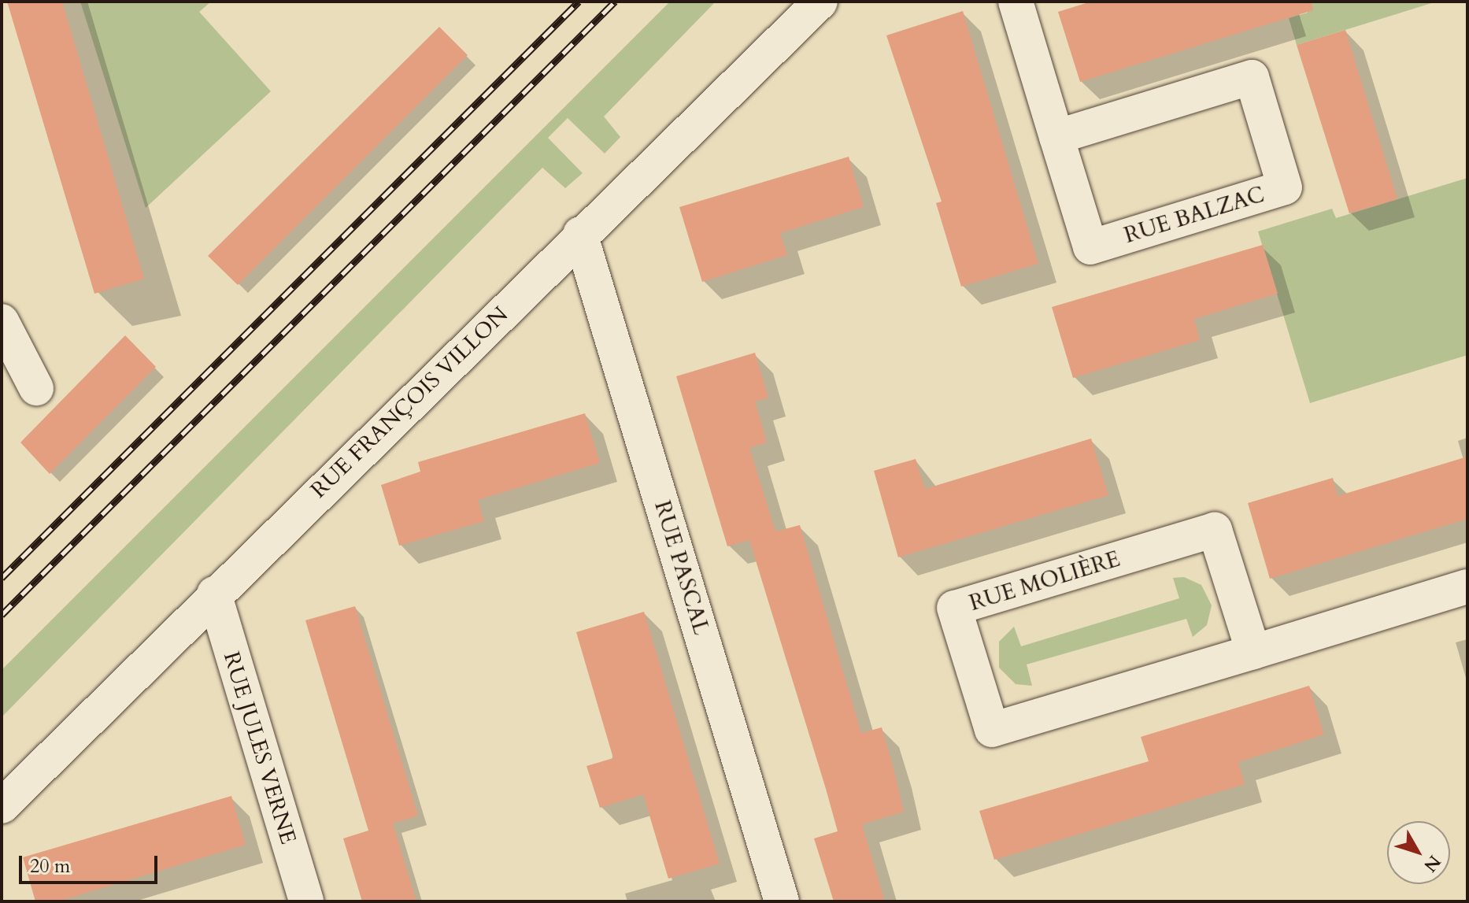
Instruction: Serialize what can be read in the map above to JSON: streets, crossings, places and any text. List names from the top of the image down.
{
  "streets": {
    "street": [
      "RUE BALZAC",
      "RUE FRANÇOIS VILLON",
      "RUE PASCAL",
      "RUE MOLIÈRE",
      "RUE JULES VERNE"
    ]
  },
  "crossings": [
    ["RUE FRANÇOIS VILLON", "RUE PASCAL"],
    ["RUE FRANÇOIS VILLON", "RUE JULES VERNE"]
  ],
  "scale_bar": "20 m",
  "north": "bottom right"
}
